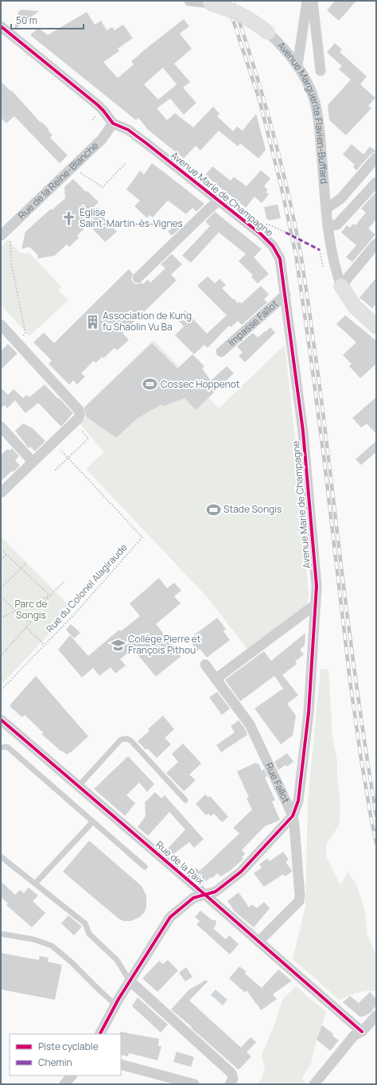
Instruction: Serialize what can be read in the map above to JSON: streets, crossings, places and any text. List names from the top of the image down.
{
  "streets": {
    "main road": ["Avenue Marguerite Flavien-Buffard"],
    "street": [
      "Rue de la Reine-Blanche",
      "Avenue Marie de Champagne",
      "Impasse Fallot",
      "Rue Fallot",
      "Rue de la Paix"
    ],
    "path": ["Rue du Colonel Alagiraude"]
  },
  "crossings": [
    ["Rue de la Reine-Blanche", "Avenue Marie de Champagne"],
    ["Avenue Marie de Champagne", "Impasse Fallot"],
    ["Avenue Marie de Champagne", "Rue Fallot"],
    ["Avenue Marie de Champagne", "Rue de la Paix"],
    ["Rue Fallot", "Rue de la Paix"]
  ],
  "parks": ["Parc de Songis"],
  "places": {
    "church": ["Église Saint-Martin-ès-Vignes"],
    "building": ["Association de Kung fu Shaolin Vu Ba"],
    "sports": ["Cossec Hoppenot", "Stade Songis"],
    "school or university": ["Collège Pierre et François Pithou"]
  },
  "legend": ["Piste cyclable", "Chemin"],
  "scale_bar": "50 m"
}
